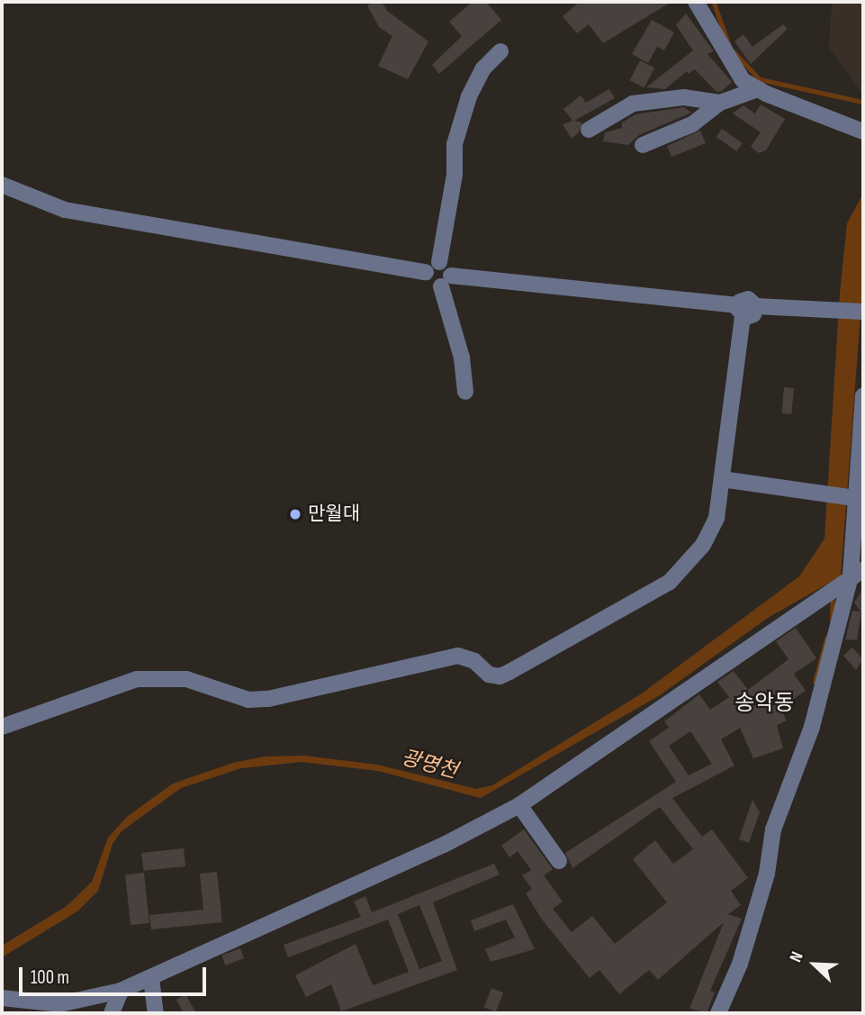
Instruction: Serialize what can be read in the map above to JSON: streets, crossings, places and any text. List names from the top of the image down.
{
  "districts": ["송악동"],
  "water": ["광명천"],
  "places": ["만월대"],
  "scale_bar": "100 m",
  "north": "top left"
}
